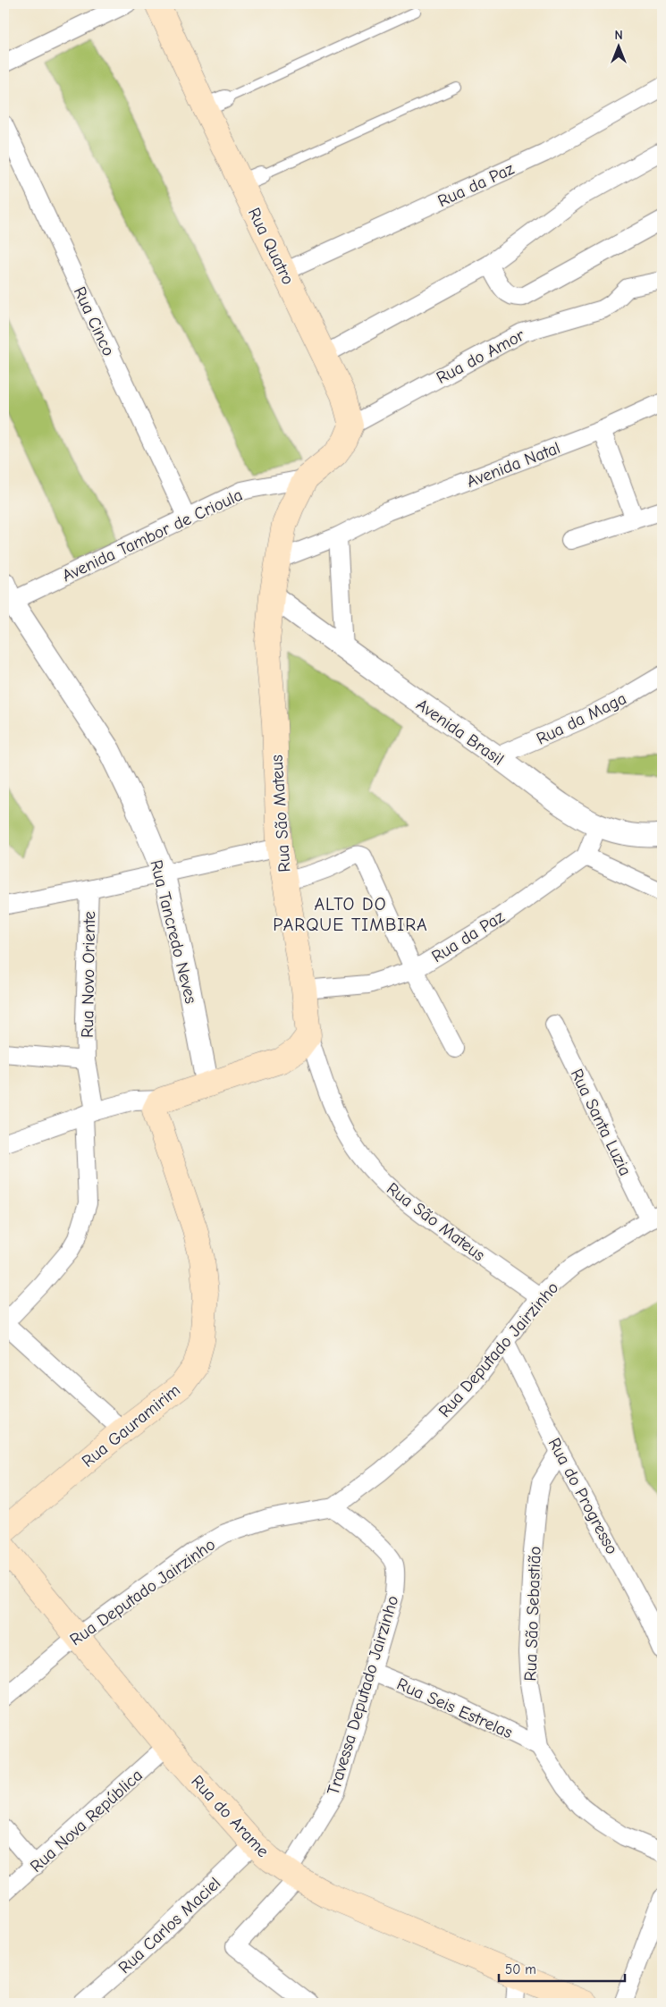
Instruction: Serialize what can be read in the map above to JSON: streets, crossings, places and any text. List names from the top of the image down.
{
  "streets": {
    "main road": [
      "Rua Quatro",
      "Rua São Mateus",
      "Rua Gauramirim",
      "Rua do Arame"
    ],
    "street": [
      "Rua da Paz",
      "Rua Cinco",
      "Rua do Amor",
      "Avenida Natal",
      "Avenida Tambor de Crioula",
      "Rua da Maga",
      "Avenida Brasil",
      "Rua Tancredo Neves",
      "Rua Novo Oriente",
      "Rua Santa Luzia",
      "Rua Deputado Jairzinho",
      "Rua do Progresso",
      "Rua São Sebastião",
      "Travessa Deputado Jairzinho",
      "Rua Seis Estrelas",
      "Rua Nova República",
      "Rua Carlos Maciel"
    ]
  },
  "crossings": [
    ["Rua da Paz", "Rua Quatro"],
    ["Rua da Paz", "Rua São Mateus"],
    ["Rua Quatro", "Rua do Amor"],
    ["Rua Cinco", "Avenida Tambor de Crioula"],
    ["Avenida Natal", "Rua São Mateus"],
    ["Avenida Tambor de Crioula", "Rua São Mateus"],
    ["Avenida Tambor de Crioula", "Rua Tancredo Neves"],
    ["Rua da Maga", "Avenida Brasil"],
    ["Avenida Brasil", "Rua São Mateus"],
    ["Rua São Mateus", "Rua Deputado Jairzinho"],
    ["Rua Santa Luzia", "Rua Deputado Jairzinho"],
    ["Rua Deputado Jairzinho", "Rua do Progresso"],
    ["Rua Deputado Jairzinho", "Travessa Deputado Jairzinho"],
    ["Rua Deputado Jairzinho", "Rua do Arame"],
    ["Rua do Progresso", "Rua São Sebastião"],
    ["Rua São Sebastião", "Rua Seis Estrelas"],
    ["Travessa Deputado Jairzinho", "Rua Seis Estrelas"],
    ["Travessa Deputado Jairzinho", "Rua do Arame"],
    ["Rua do Arame", "Rua Nova República"],
    ["Rua do Arame", "Rua Carlos Maciel"]
  ],
  "districts": ["ALTO DO PARQUE TIMBIRA"],
  "scale_bar": "50 m",
  "north": "top"
}
